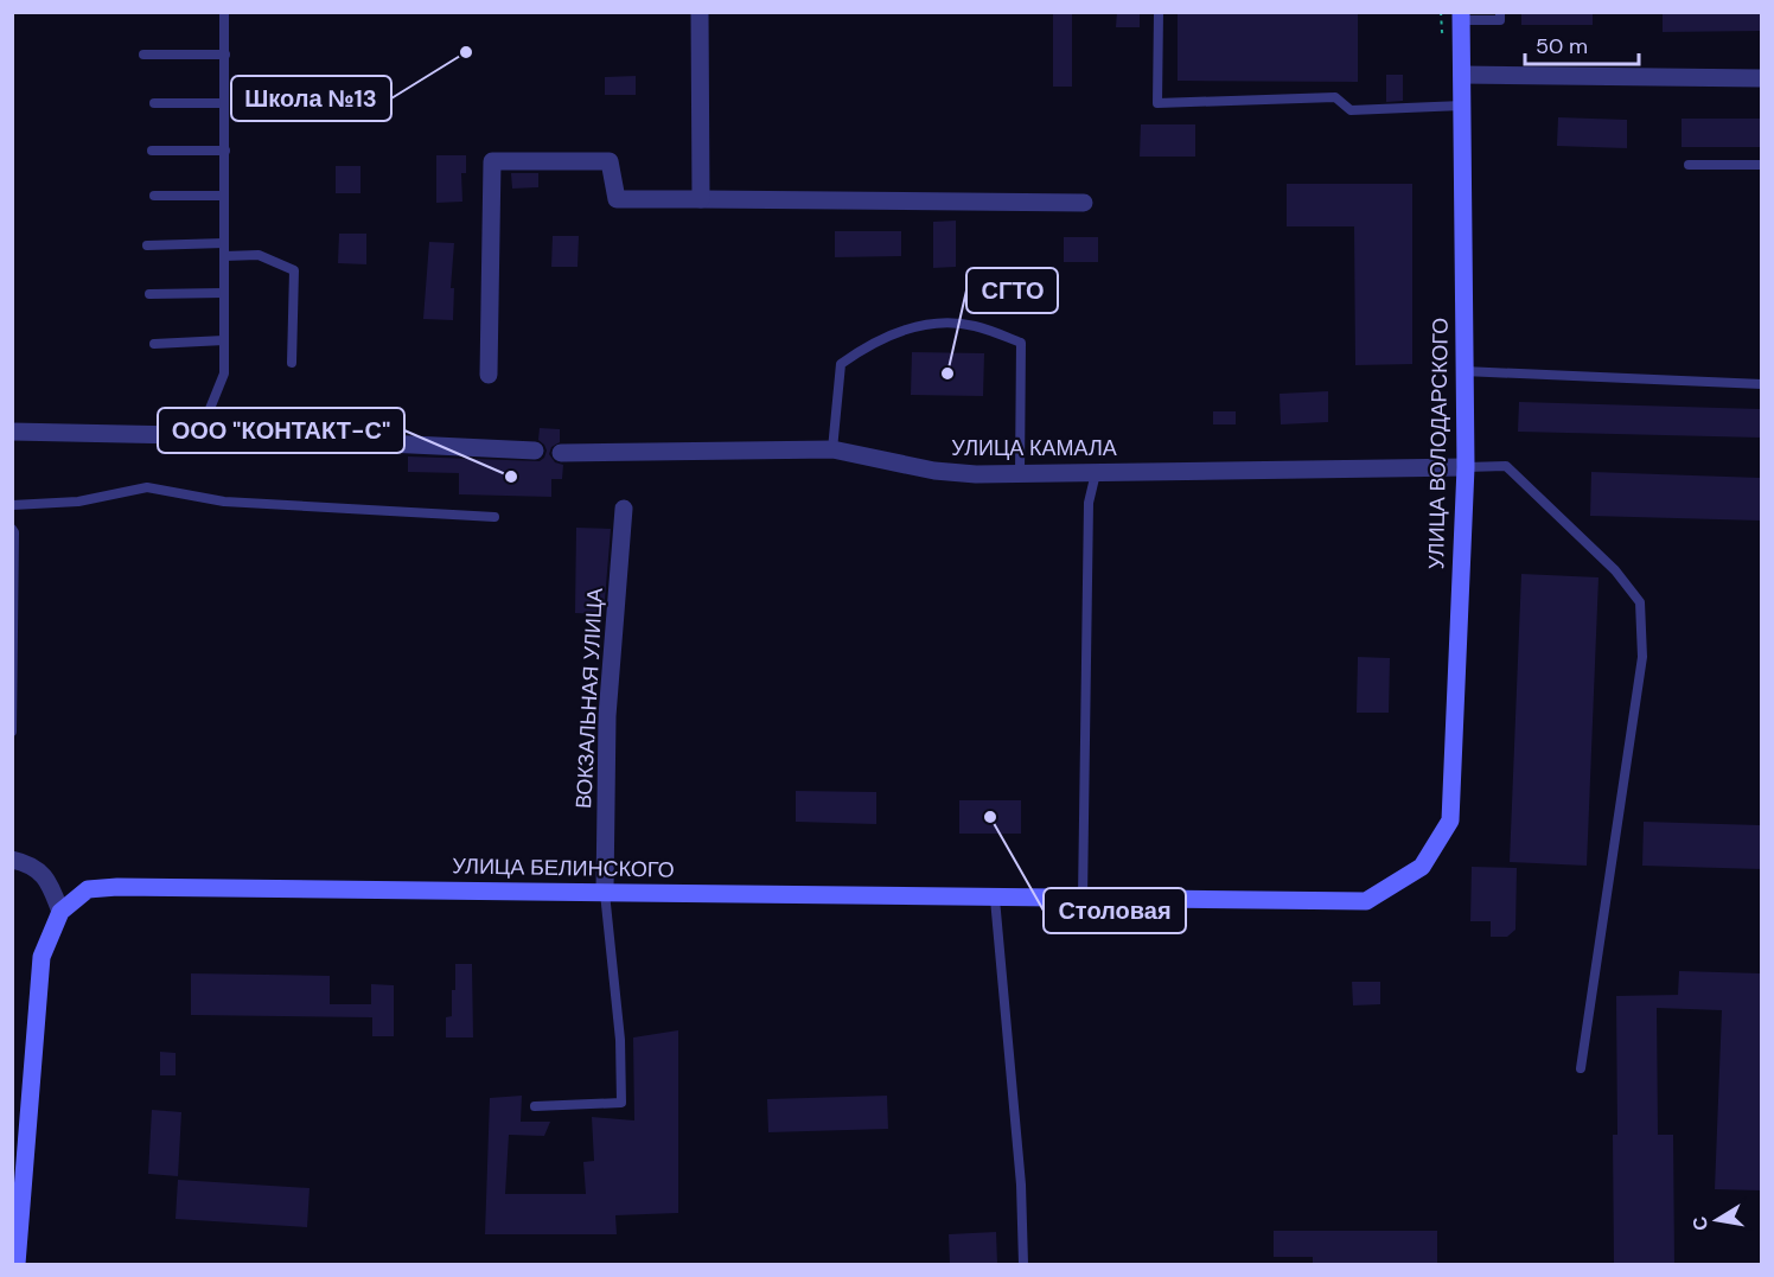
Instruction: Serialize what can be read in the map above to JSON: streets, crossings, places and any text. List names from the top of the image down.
{
  "streets": {
    "street": [
      "УЛИЦА ВОЛОДАРСКОГО",
      "УЛИЦА КАМАЛА",
      "ВОКЗАЛЬНАЯ УЛИЦА",
      "УЛИЦА БЕЛИНСКОГО"
    ]
  },
  "crossings": [
    ["УЛИЦА ВОЛОДАРСКОГО", "УЛИЦА КАМАЛА"],
    ["УЛИЦА ВОЛОДАРСКОГО", "УЛИЦА БЕЛИНСКОГО"],
    ["ВОКЗАЛЬНАЯ УЛИЦА", "УЛИЦА БЕЛИНСКОГО"]
  ],
  "places": [
    "Школа №13",
    "СГТО",
    "ООО \"КОНТАКТ-С\"",
    "Столовая"
  ],
  "scale_bar": "50 m",
  "north": "left"
}
